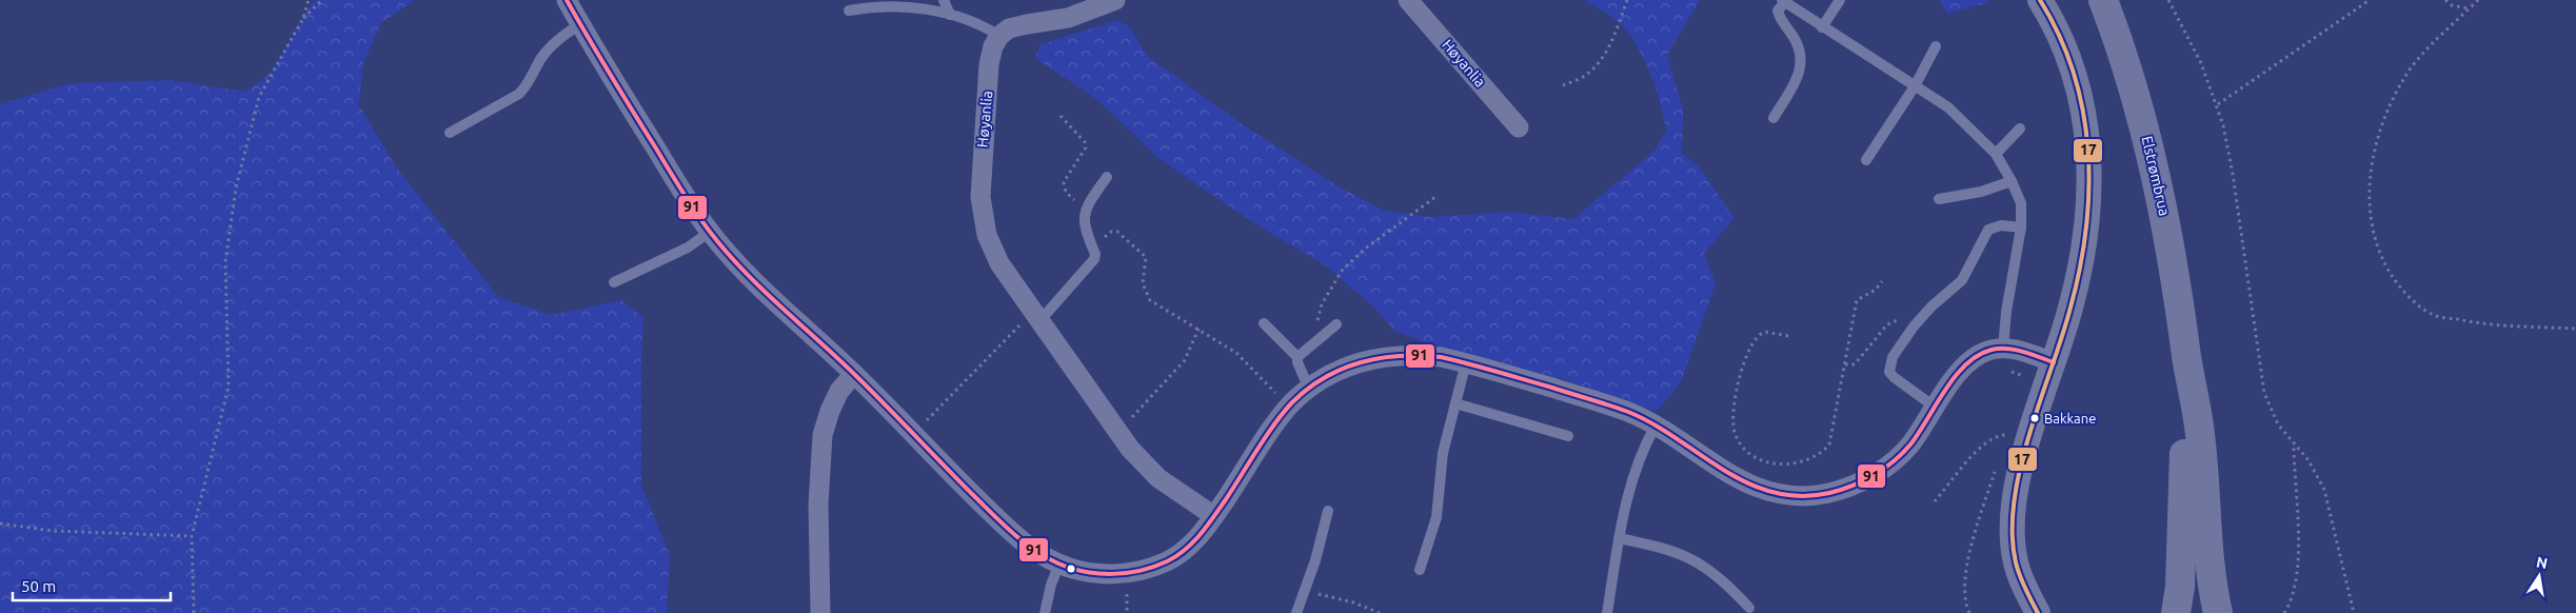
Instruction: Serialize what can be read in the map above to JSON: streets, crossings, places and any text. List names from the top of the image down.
{
  "streets": {
    "main road": ["Elstrømbrua"],
    "street": ["Høyanlia"]
  },
  "places": ["Bakkane"],
  "lines": ["transit line 91", "transit line 17"],
  "scale_bar": "50 m",
  "north": "top"
}
